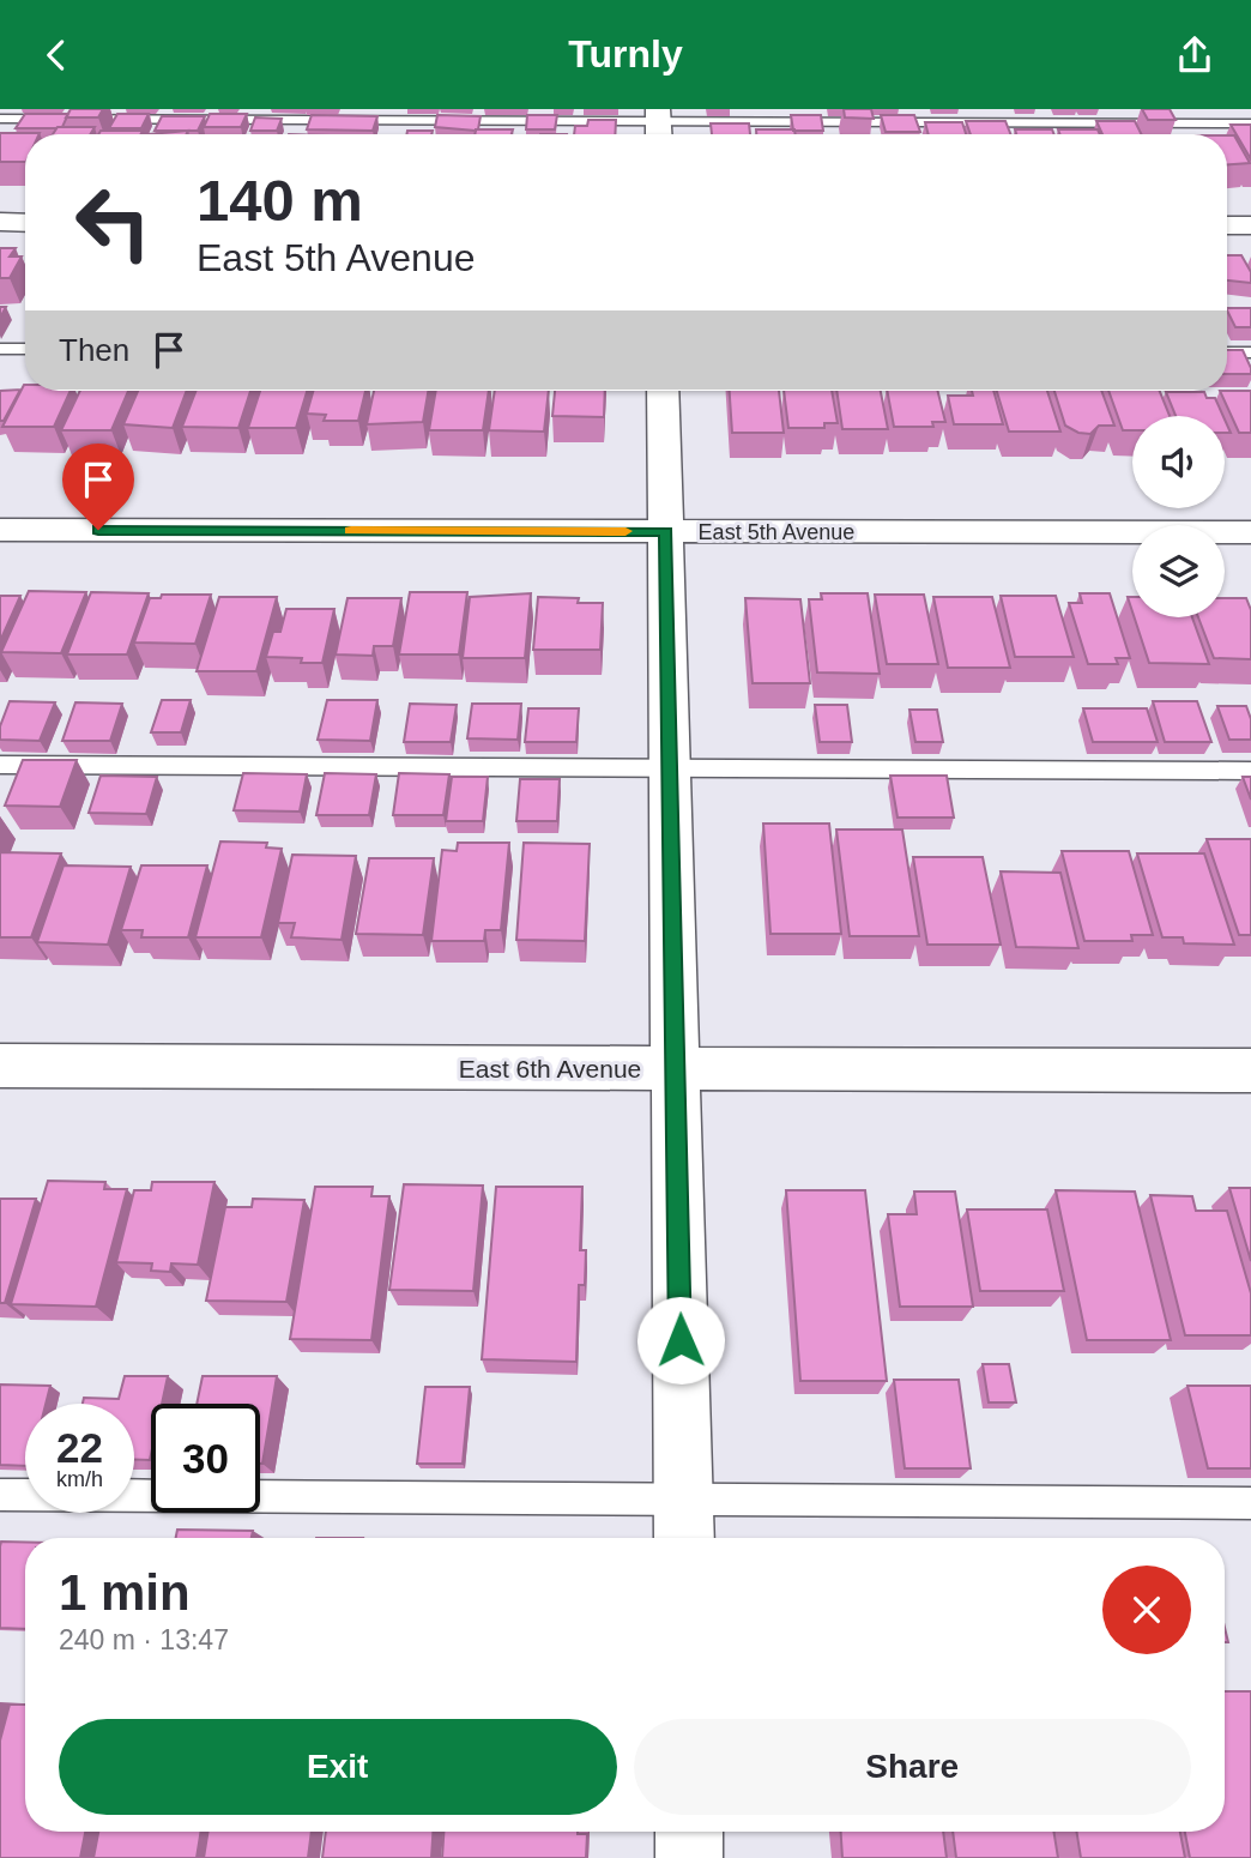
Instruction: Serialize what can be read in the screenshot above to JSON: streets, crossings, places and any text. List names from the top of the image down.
{
  "streets": {
    "street": ["East 5th Avenue", "East 6th Avenue"]
  },
  "page": {
    "header": "Turnly",
    "turn": ["140 m", "East 5th Avenue"],
    "then": "Then",
    "speed": "22 km/h",
    "limit": "30",
    "heading": ["1 min", "240 m · 13:47"],
    "buttons": ["Exit", "Share"]
  }
}
